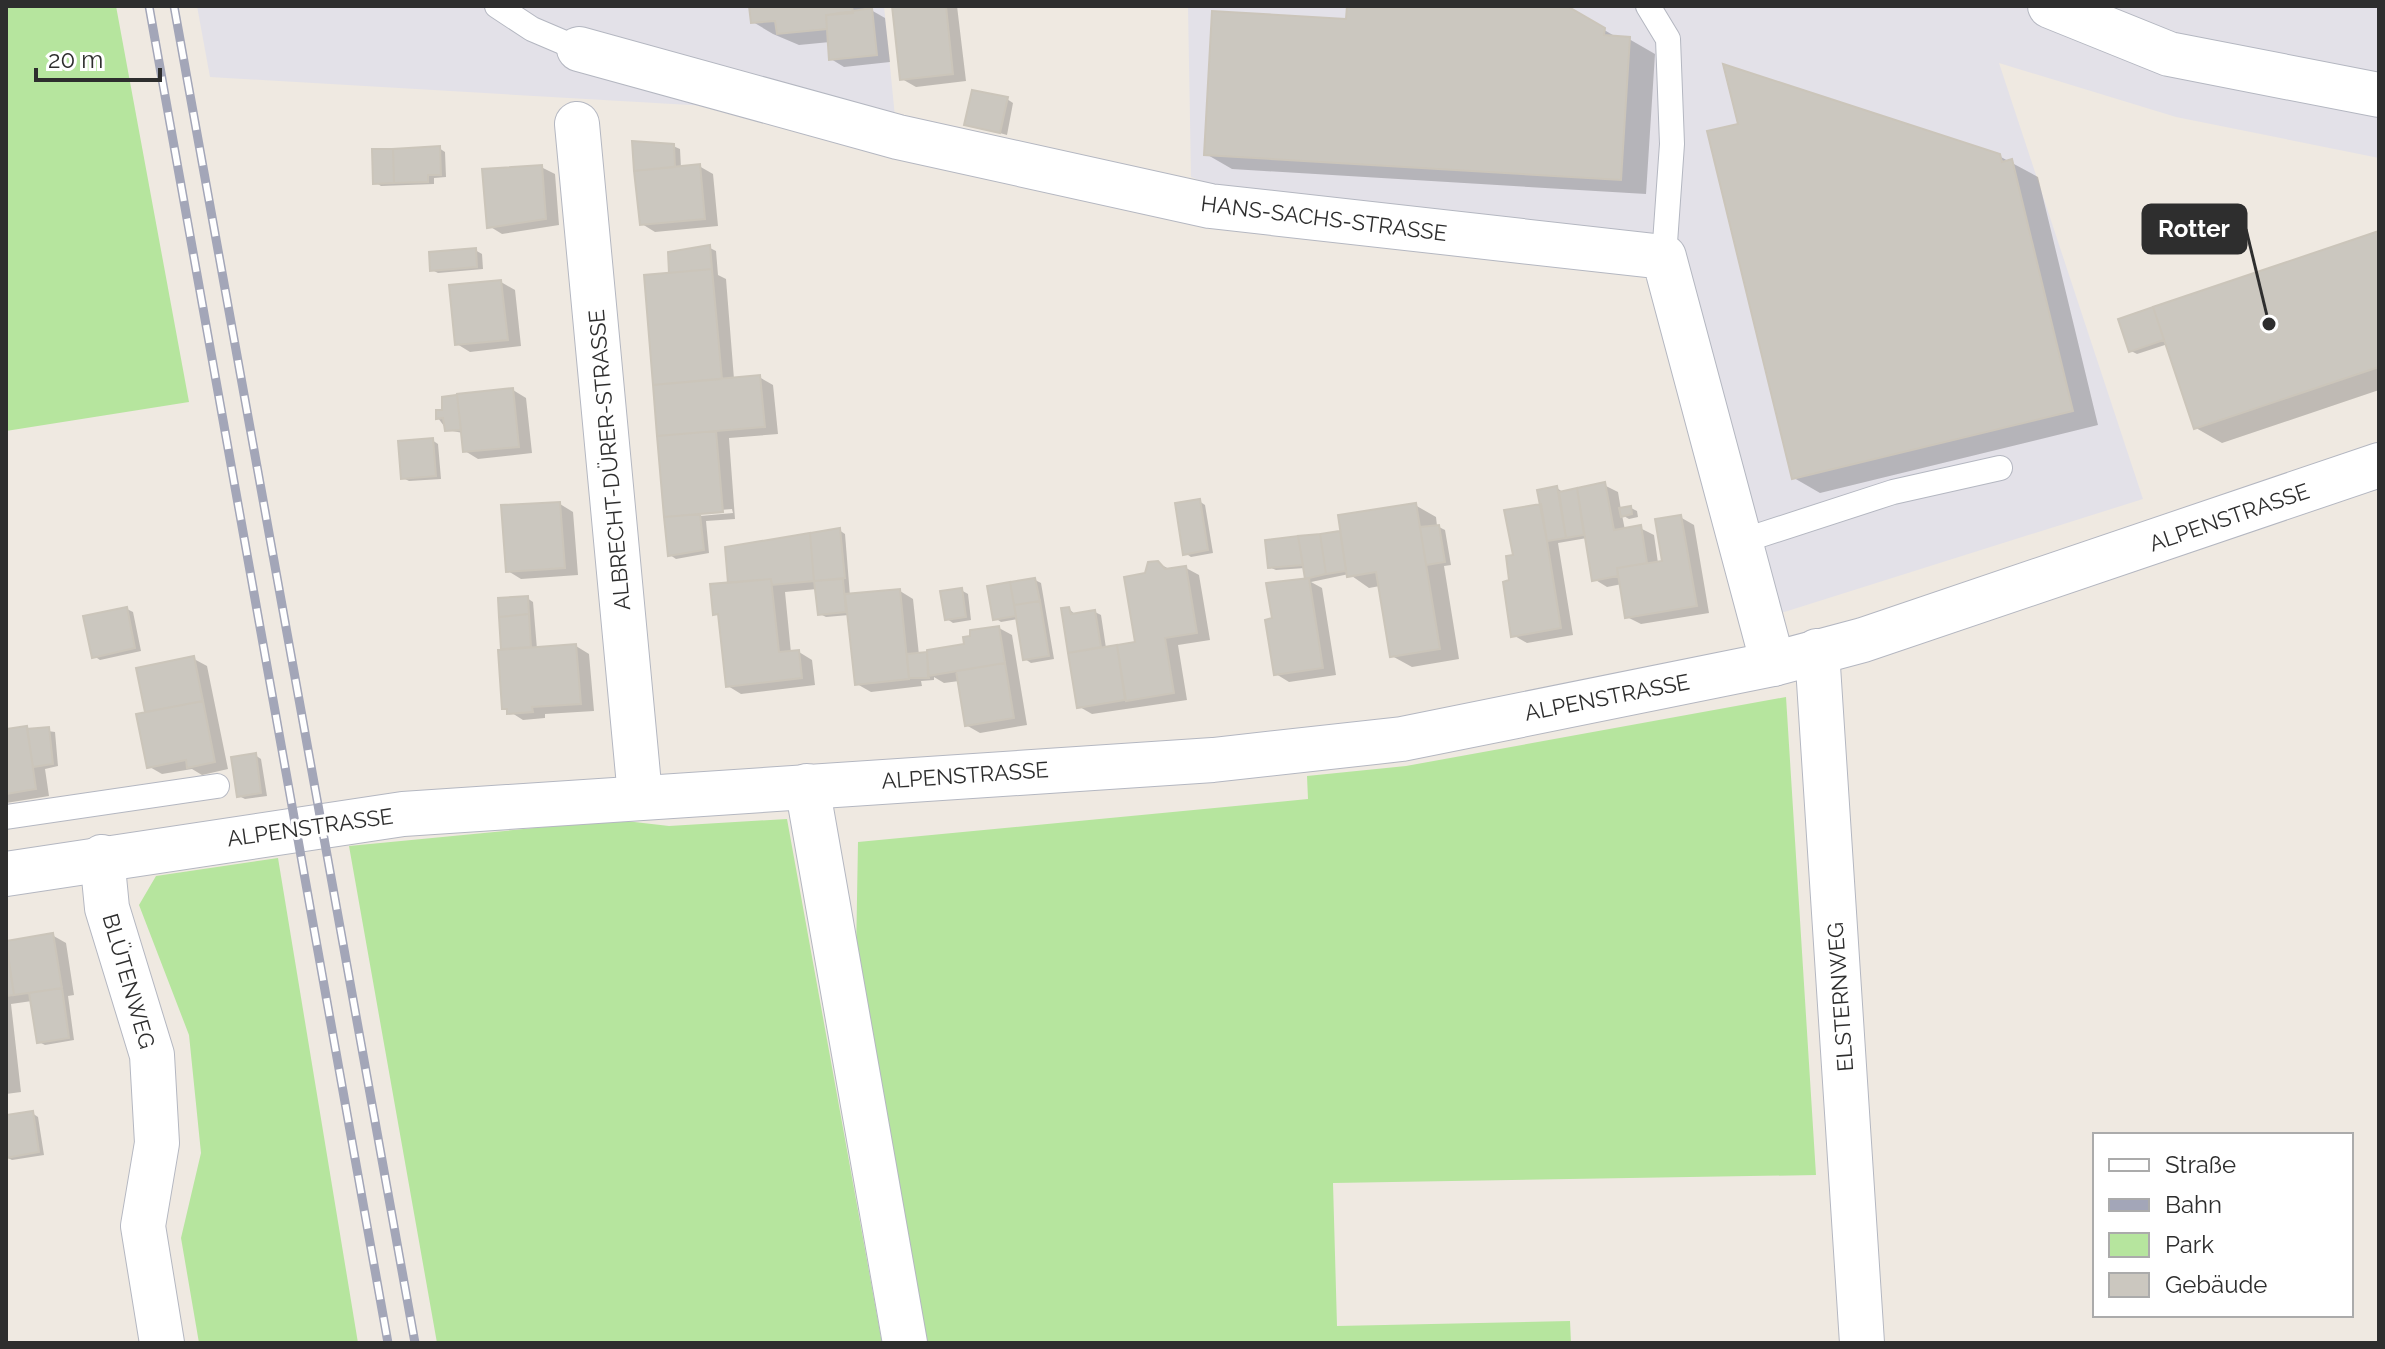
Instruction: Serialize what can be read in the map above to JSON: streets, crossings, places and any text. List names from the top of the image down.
{
  "streets": {
    "street": [
      "HANS-SACHS-STRASSE",
      "ALBRECHT-DÜRER-STRASSE",
      "ALPENSTRASSE",
      "BLÜTENWEG",
      "ELSTERNWEG"
    ]
  },
  "crossings": [
    ["ALBRECHT-DÜRER-STRASSE", "ALPENSTRASSE"],
    ["ALPENSTRASSE", "BLÜTENWEG"],
    ["ALPENSTRASSE", "ELSTERNWEG"]
  ],
  "places": ["Rotter"],
  "legend": [
    "Straße",
    "Bahn",
    "Park",
    "Gebäude"
  ],
  "scale_bar": "20 m"
}
